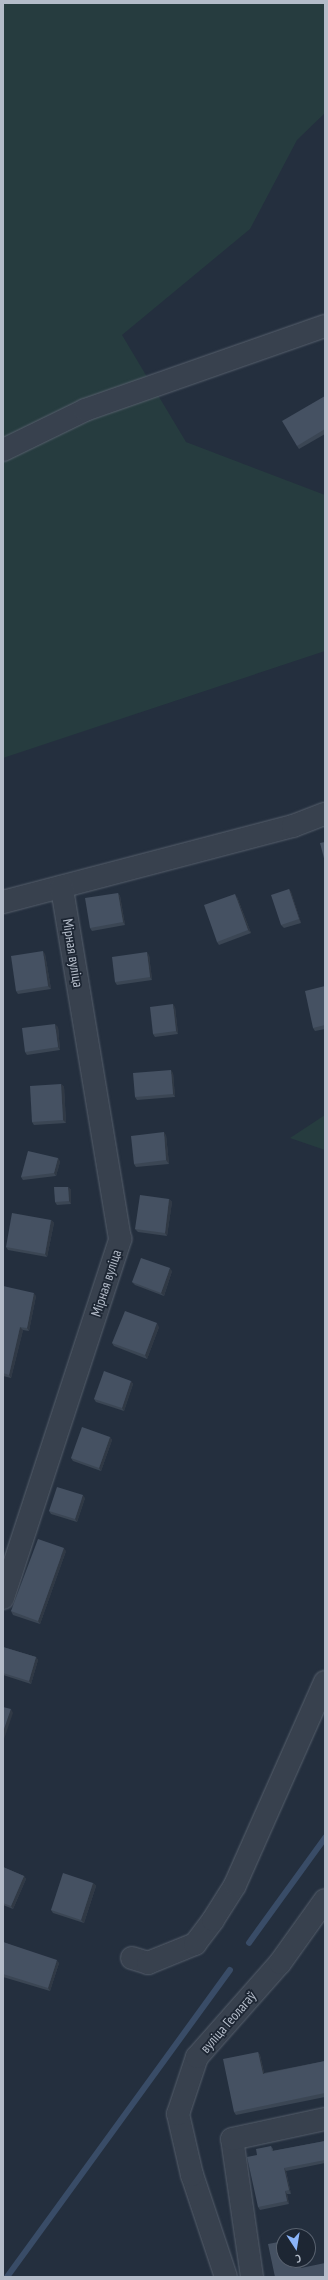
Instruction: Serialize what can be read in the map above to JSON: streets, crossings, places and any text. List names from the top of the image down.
{
  "streets": {
    "street": ["Мірная вуліца", "вуліца Геолагаў"]
  },
  "north": "bottom"
}
